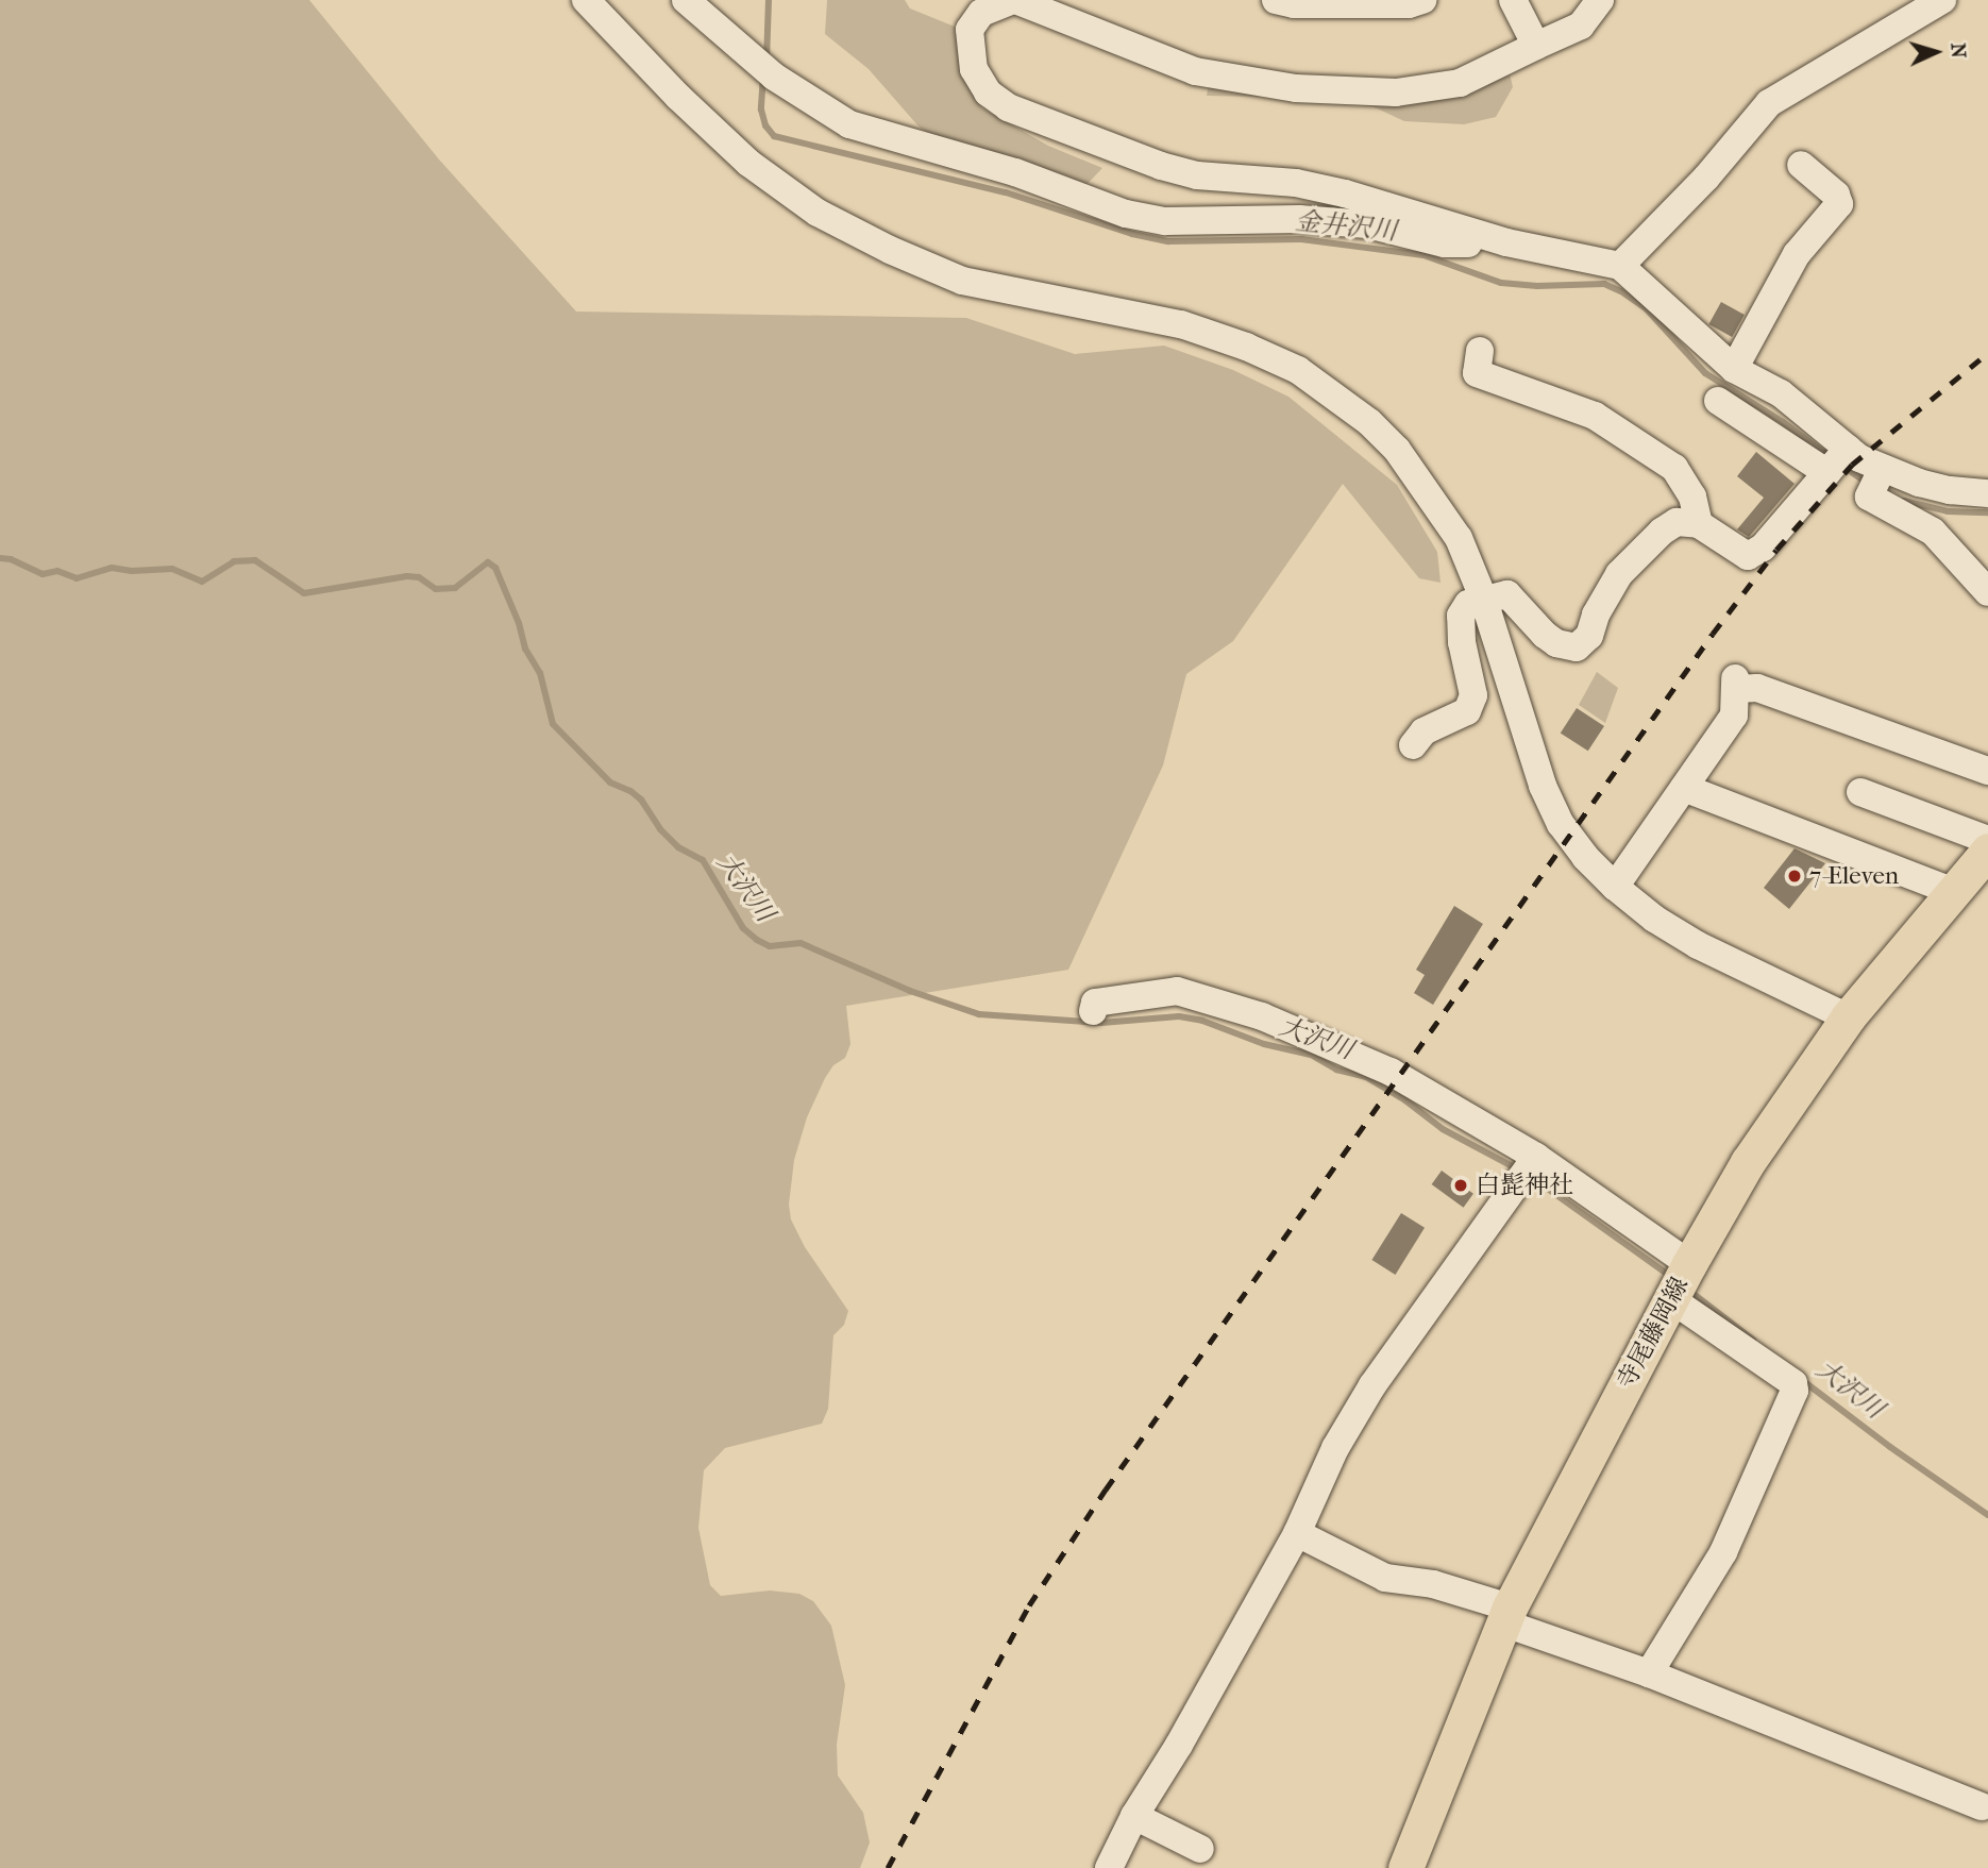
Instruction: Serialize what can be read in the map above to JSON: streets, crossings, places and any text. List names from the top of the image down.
{
  "streets": {
    "main road": ["寺尾藤岡線"]
  },
  "water": ["金井沢川", "大沢川"],
  "places": ["7-Eleven", "白髭神社"],
  "north": "right"
}
